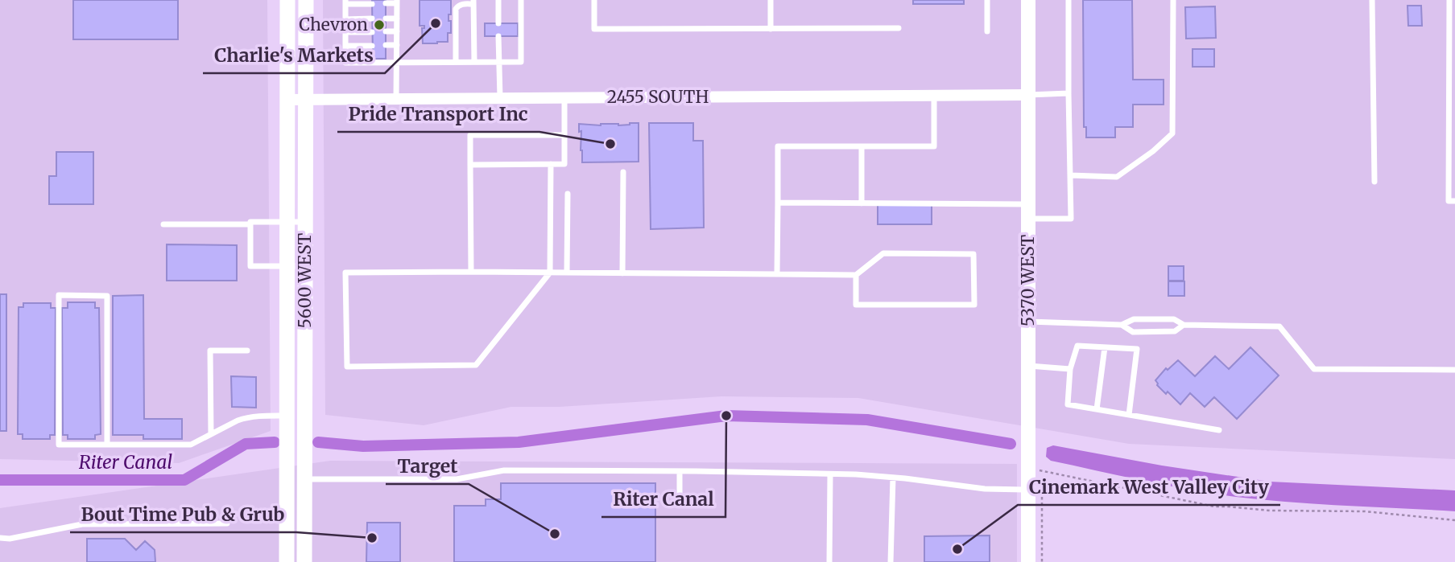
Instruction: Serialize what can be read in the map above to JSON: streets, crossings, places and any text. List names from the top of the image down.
{
  "streets": {
    "main road": ["5600 WEST"],
    "street": ["2455 SOUTH", "5370 WEST"]
  },
  "crossings": [
    ["2455 SOUTH", "5600 WEST"],
    ["2455 SOUTH", "5370 WEST"]
  ],
  "water": ["Riter Canal"],
  "places": [
    "Charlie's Markets",
    "Chevron",
    "Pride Transport Inc",
    "Riter Canal",
    "Target",
    "Bout Time Pub & Grub",
    "Cinemark West Valley City"
  ]
}
